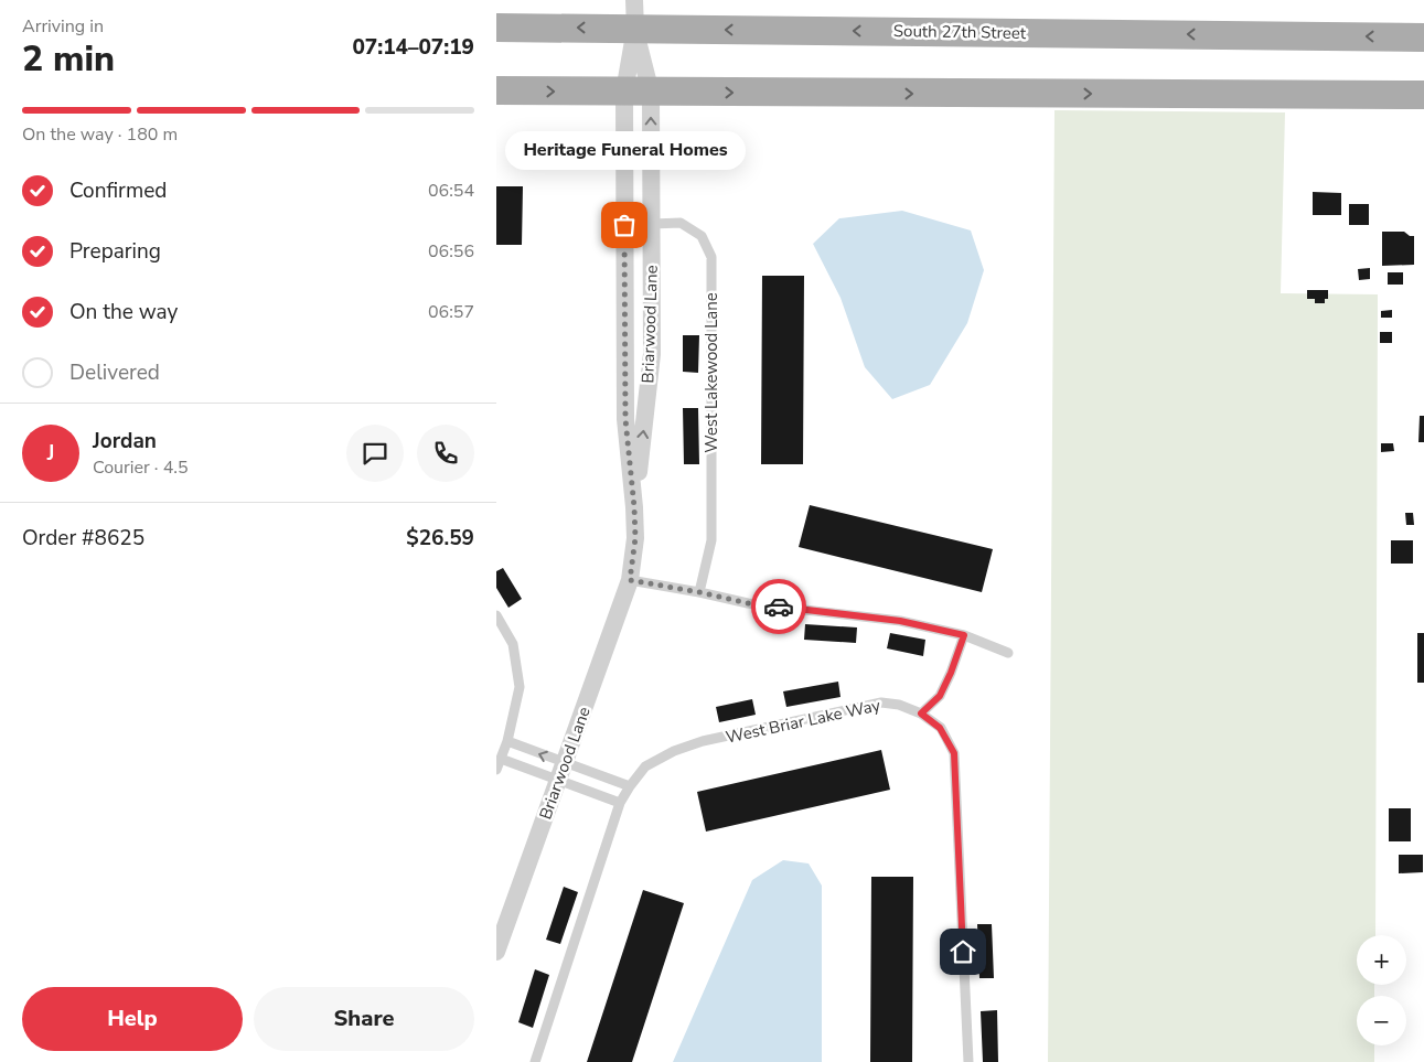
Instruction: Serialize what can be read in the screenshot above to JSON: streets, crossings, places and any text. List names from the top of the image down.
{
  "streets": {
    "main road": ["South 27th Street"],
    "street": ["Briarwood Lane"],
    "lane": ["West Lakewood Lane", "West Briar Lake Way"]
  },
  "crossings": [
    ["South 27th Street", "Briarwood Lane"],
    ["Briarwood Lane", "West Lakewood Lane"]
  ],
  "places": ["Heritage Funeral Homes"],
  "page": {
    "heading": ["2 min", "Arriving in", "07:14–07:19"],
    "panel": [
      "Jordan",
      "Courier · 4.5",
      "Order #8625",
      "$26.59"
    ],
    "bar": "On the way · 180 m",
    "bubble": "Heritage Funeral Homes",
    "list": [
      ["Confirmed", "06:54"],
      ["Preparing", "06:56"],
      ["On the way", "06:57"],
      "Delivered"
    ],
    "round": "J",
    "map_buttons": ["+", "−"],
    "buttons": ["Help", "Share"]
  }
}
